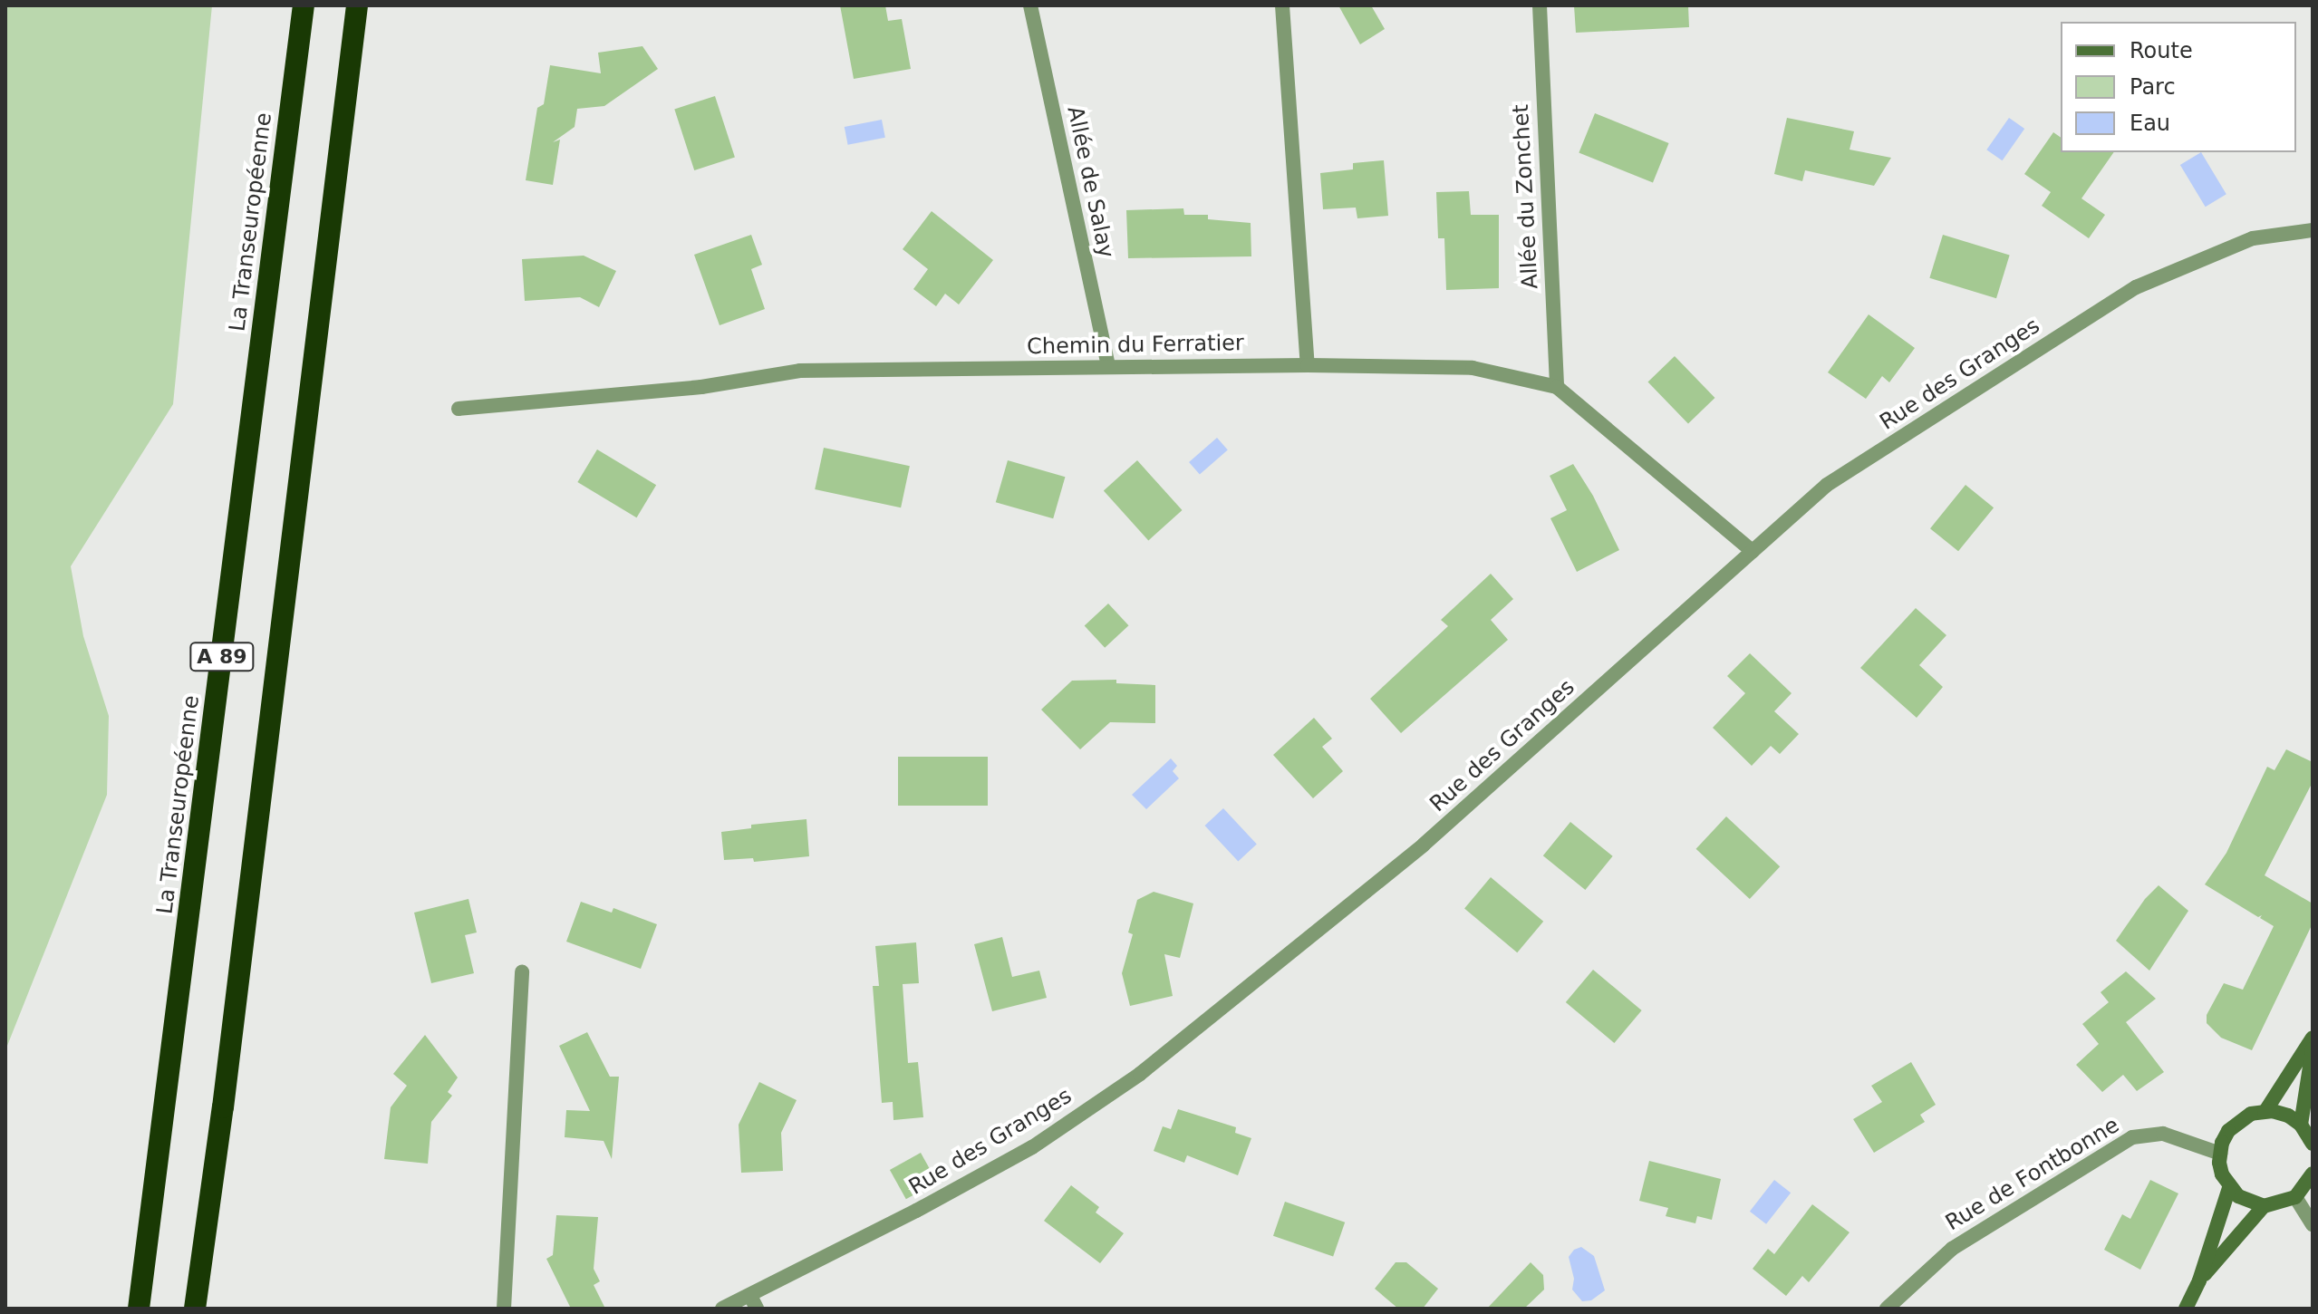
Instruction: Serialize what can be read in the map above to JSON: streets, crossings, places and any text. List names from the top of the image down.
{
  "streets": {
    "highway": ["La Transeuropéenne", "A 89"],
    "street": [
      "Allée de Salay",
      "Allée du Zonchet",
      "Chemin du Ferratier",
      "Rue des Granges",
      "Rue de Fontbonne"
    ]
  },
  "crossings": [
    ["Allée de Salay", "Chemin du Ferratier"],
    ["Allée du Zonchet", "Chemin du Ferratier"],
    ["Chemin du Ferratier", "Rue des Granges"]
  ],
  "legend": ["Route", "Parc", "Eau"]
}
